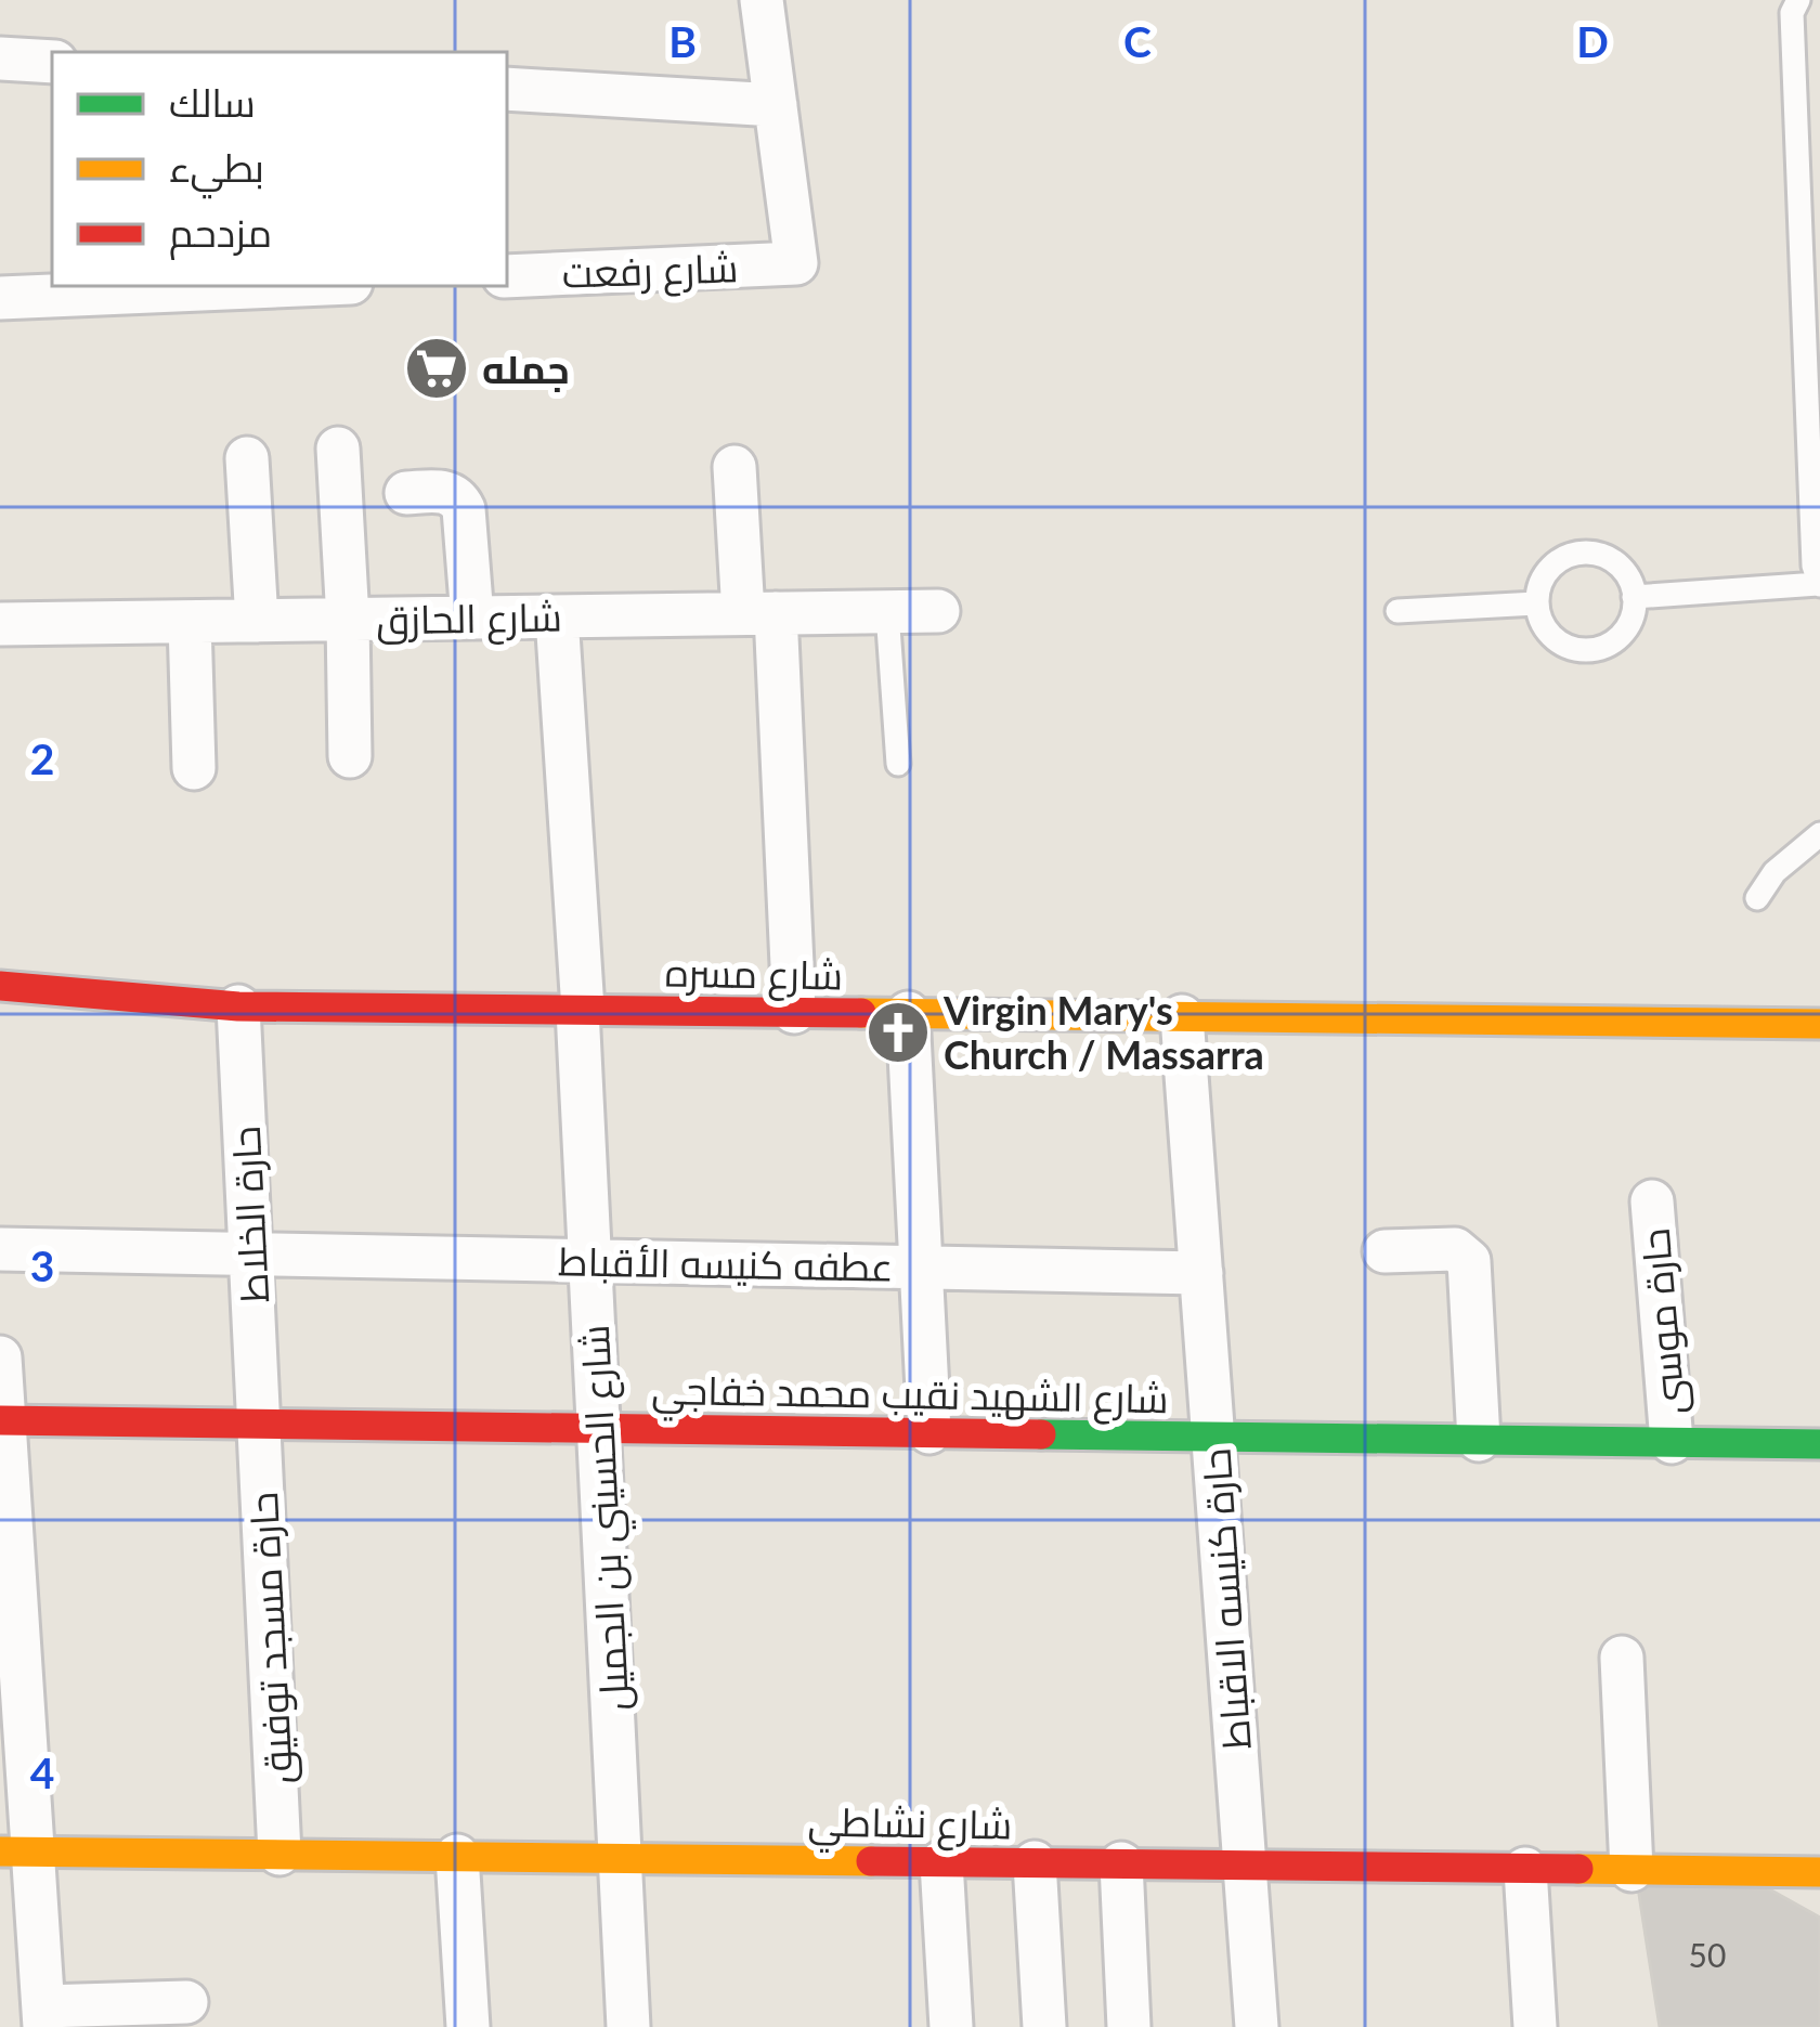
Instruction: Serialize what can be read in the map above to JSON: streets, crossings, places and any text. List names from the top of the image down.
{
  "streets": {
    "street": [
      "شارع رفعت",
      "شارع الحازق",
      "شارع مسره",
      "حارة الخلاط",
      "عطفه كنيسه الأقباط",
      "حارة موسى",
      "شارع الشهيد نقيب محمد خفاجي",
      "شارع الحسيني بن الجميل",
      "حارة كنيسه الاقباط",
      "حارة مسجد توفيق",
      "شارع نشاطي"
    ]
  },
  "crossings": [
    ["شارع الحازق", "شارع الحسيني بن الجميل"],
    ["شارع مسره", "حارة الخلاط"],
    ["شارع مسره", "شارع الحسيني بن الجميل"],
    ["شارع مسره", "حارة كنيسه الاقباط"],
    ["حارة الخلاط", "عطفه كنيسه الأقباط"],
    ["حارة الخلاط", "شارع الشهيد نقيب محمد خفاجي"],
    ["حارة الخلاط", "حارة مسجد توفيق"],
    ["عطفه كنيسه الأقباط", "شارع الحسيني بن الجميل"],
    ["عطفه كنيسه الأقباط", "حارة كنيسه الاقباط"],
    ["حارة موسى", "شارع الشهيد نقيب محمد خفاجي"],
    ["شارع الشهيد نقيب محمد خفاجي", "شارع الحسيني بن الجميل"],
    ["شارع الشهيد نقيب محمد خفاجي", "حارة كنيسه الاقباط"],
    ["شارع الشهيد نقيب محمد خفاجي", "حارة مسجد توفيق"],
    ["شارع الحسيني بن الجميل", "شارع نشاطي"],
    ["حارة كنيسه الاقباط", "شارع نشاطي"],
    ["حارة مسجد توفيق", "شارع نشاطي"]
  ],
  "places": {
    "supermarket": ["جمله"],
    "church": ["Virgin Mary's Church / Massarra"]
  },
  "house_numbers": ["50"],
  "legend": ["سالك", "بطيء", "مزدحم"],
  "grid": {
    "columns": ["B", "C", "D"],
    "rows": ["2", "3", "4"]
  }
}
